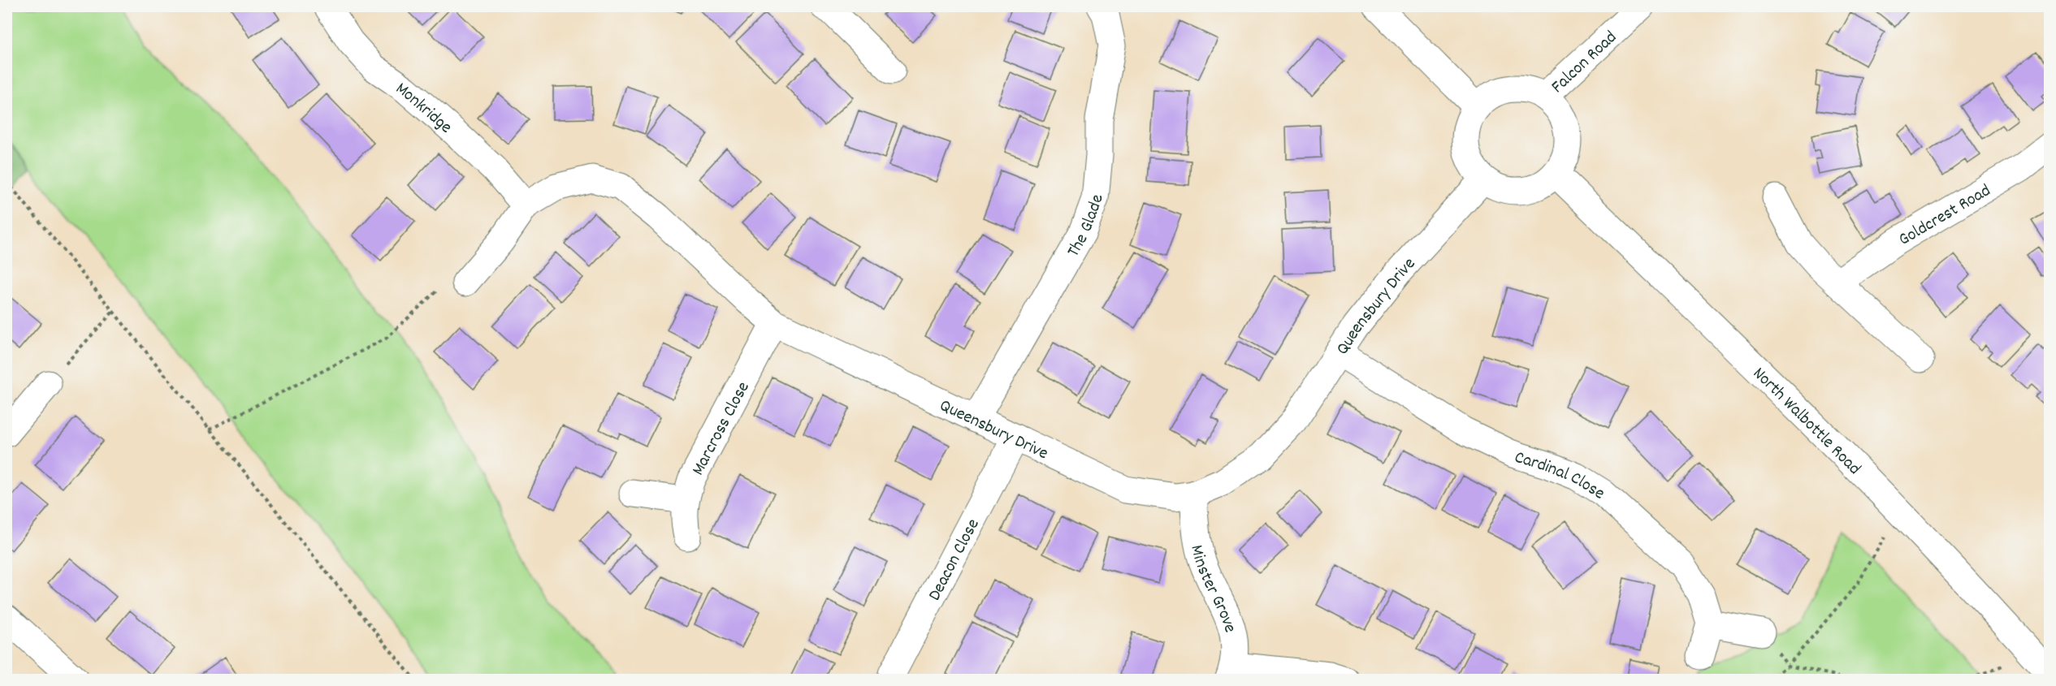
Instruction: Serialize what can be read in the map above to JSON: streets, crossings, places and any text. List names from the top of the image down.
{
  "streets": {
    "street": [
      "Falcon Road",
      "Monkridge",
      "Goldcrest Road",
      "The Glade",
      "Queensbury Drive",
      "North Walbottle Road",
      "Marcross Close",
      "Cardinal Close",
      "Deacon Close",
      "Minster Grove"
    ]
  },
  "crossings": [
    ["Falcon Road", "Queensbury Drive"],
    ["Falcon Road", "North Walbottle Road"],
    ["Monkridge", "Queensbury Drive"],
    ["The Glade", "Queensbury Drive"],
    ["Queensbury Drive", "North Walbottle Road"],
    ["Queensbury Drive", "Marcross Close"],
    ["Queensbury Drive", "Cardinal Close"],
    ["Queensbury Drive", "Deacon Close"],
    ["Queensbury Drive", "Minster Grove"]
  ]
}
